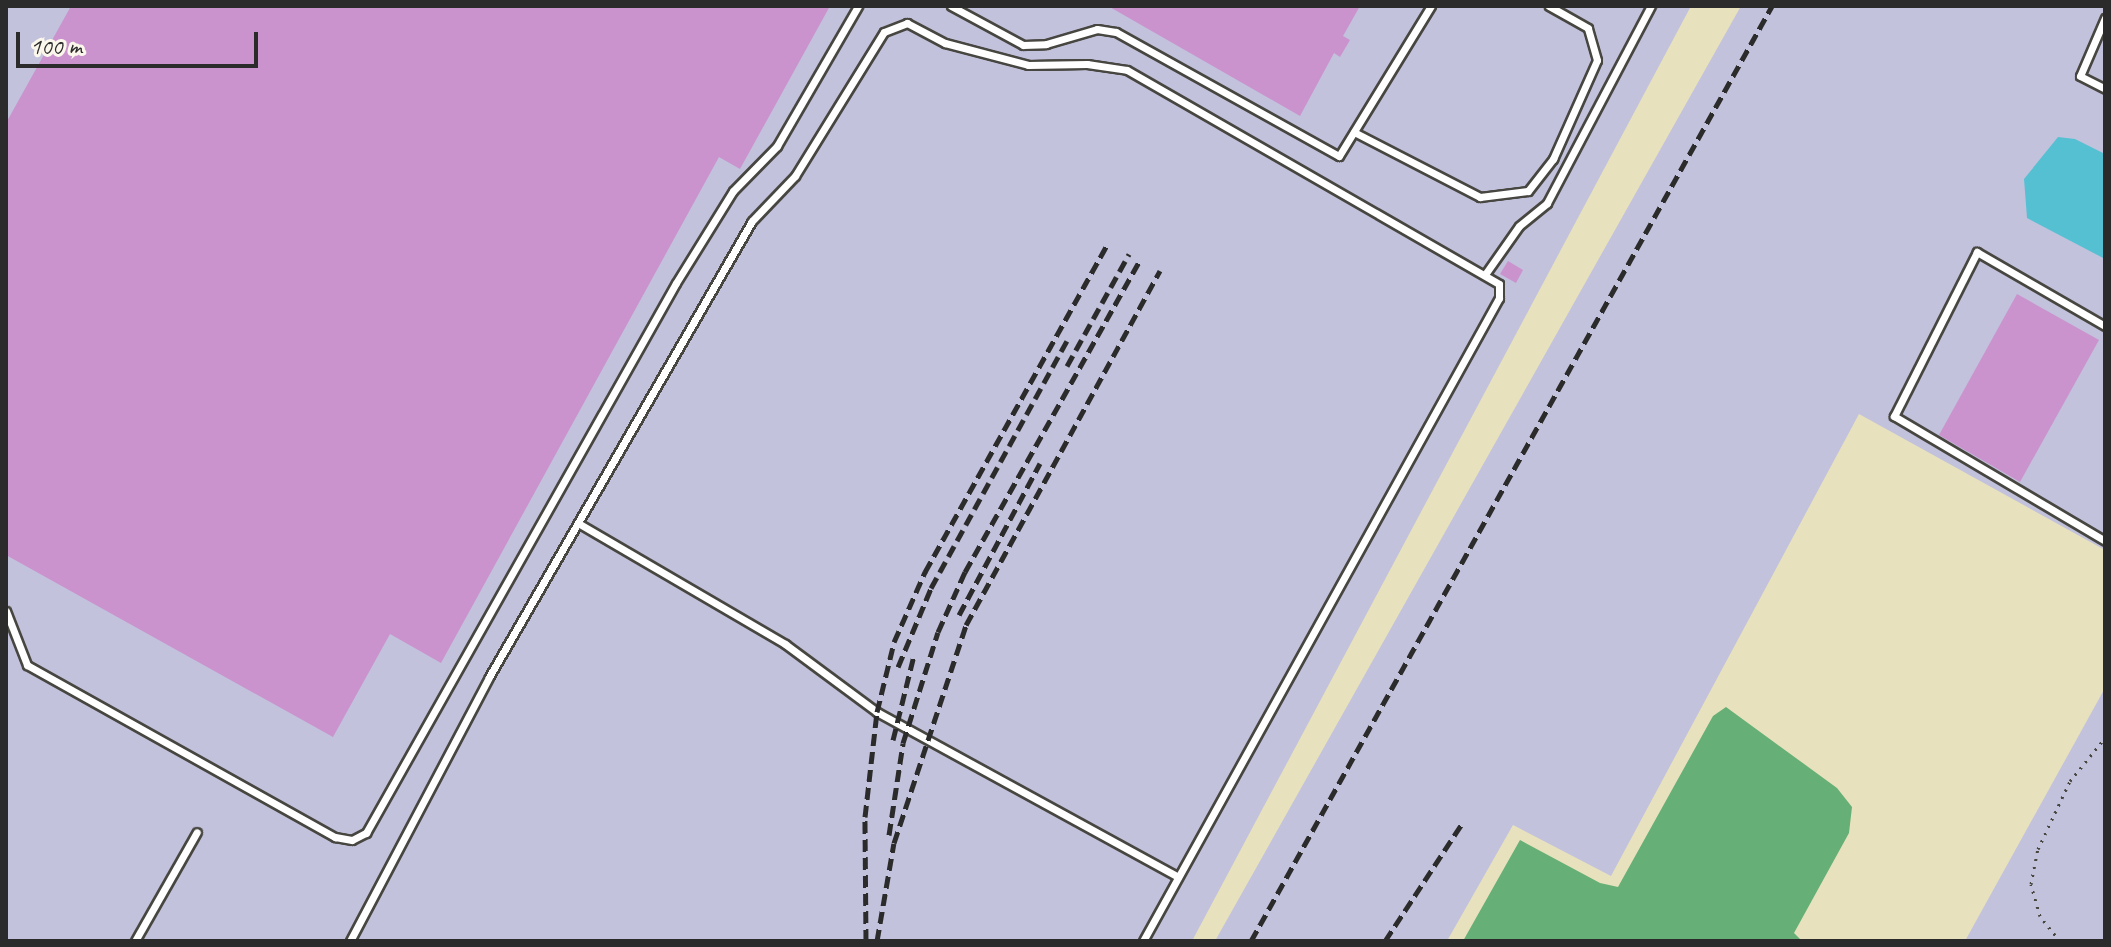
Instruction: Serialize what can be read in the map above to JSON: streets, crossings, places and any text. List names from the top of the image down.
{
  "scale_bar": "100 m"
}
